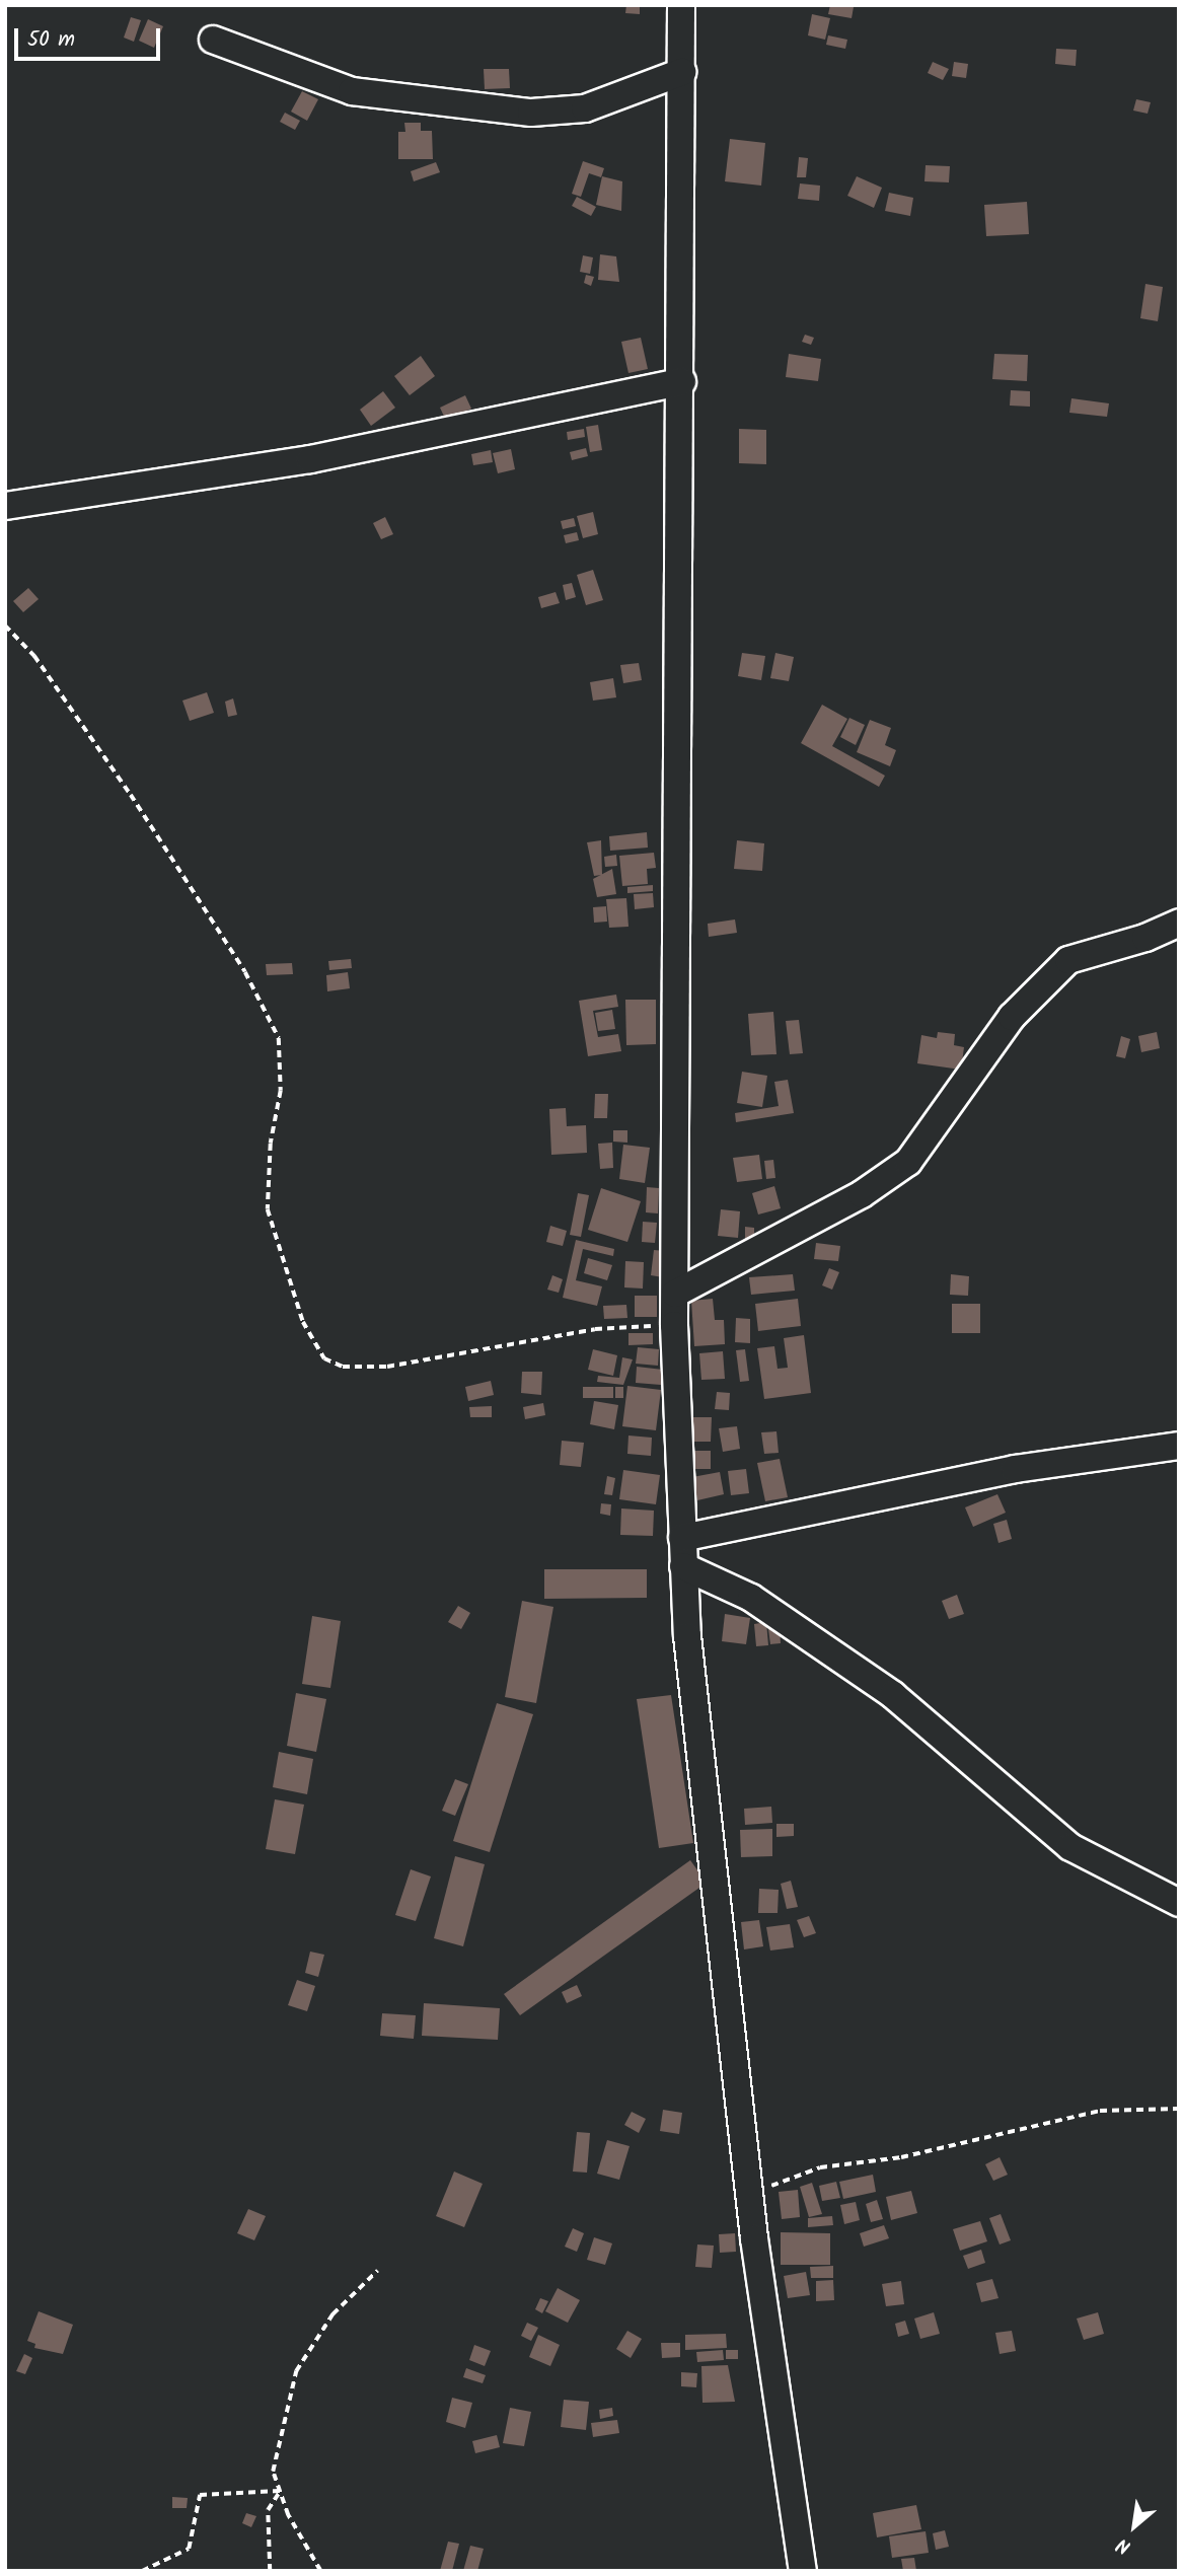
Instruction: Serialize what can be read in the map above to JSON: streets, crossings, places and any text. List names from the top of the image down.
{
  "scale_bar": "50 m",
  "north": "bottom left"
}
